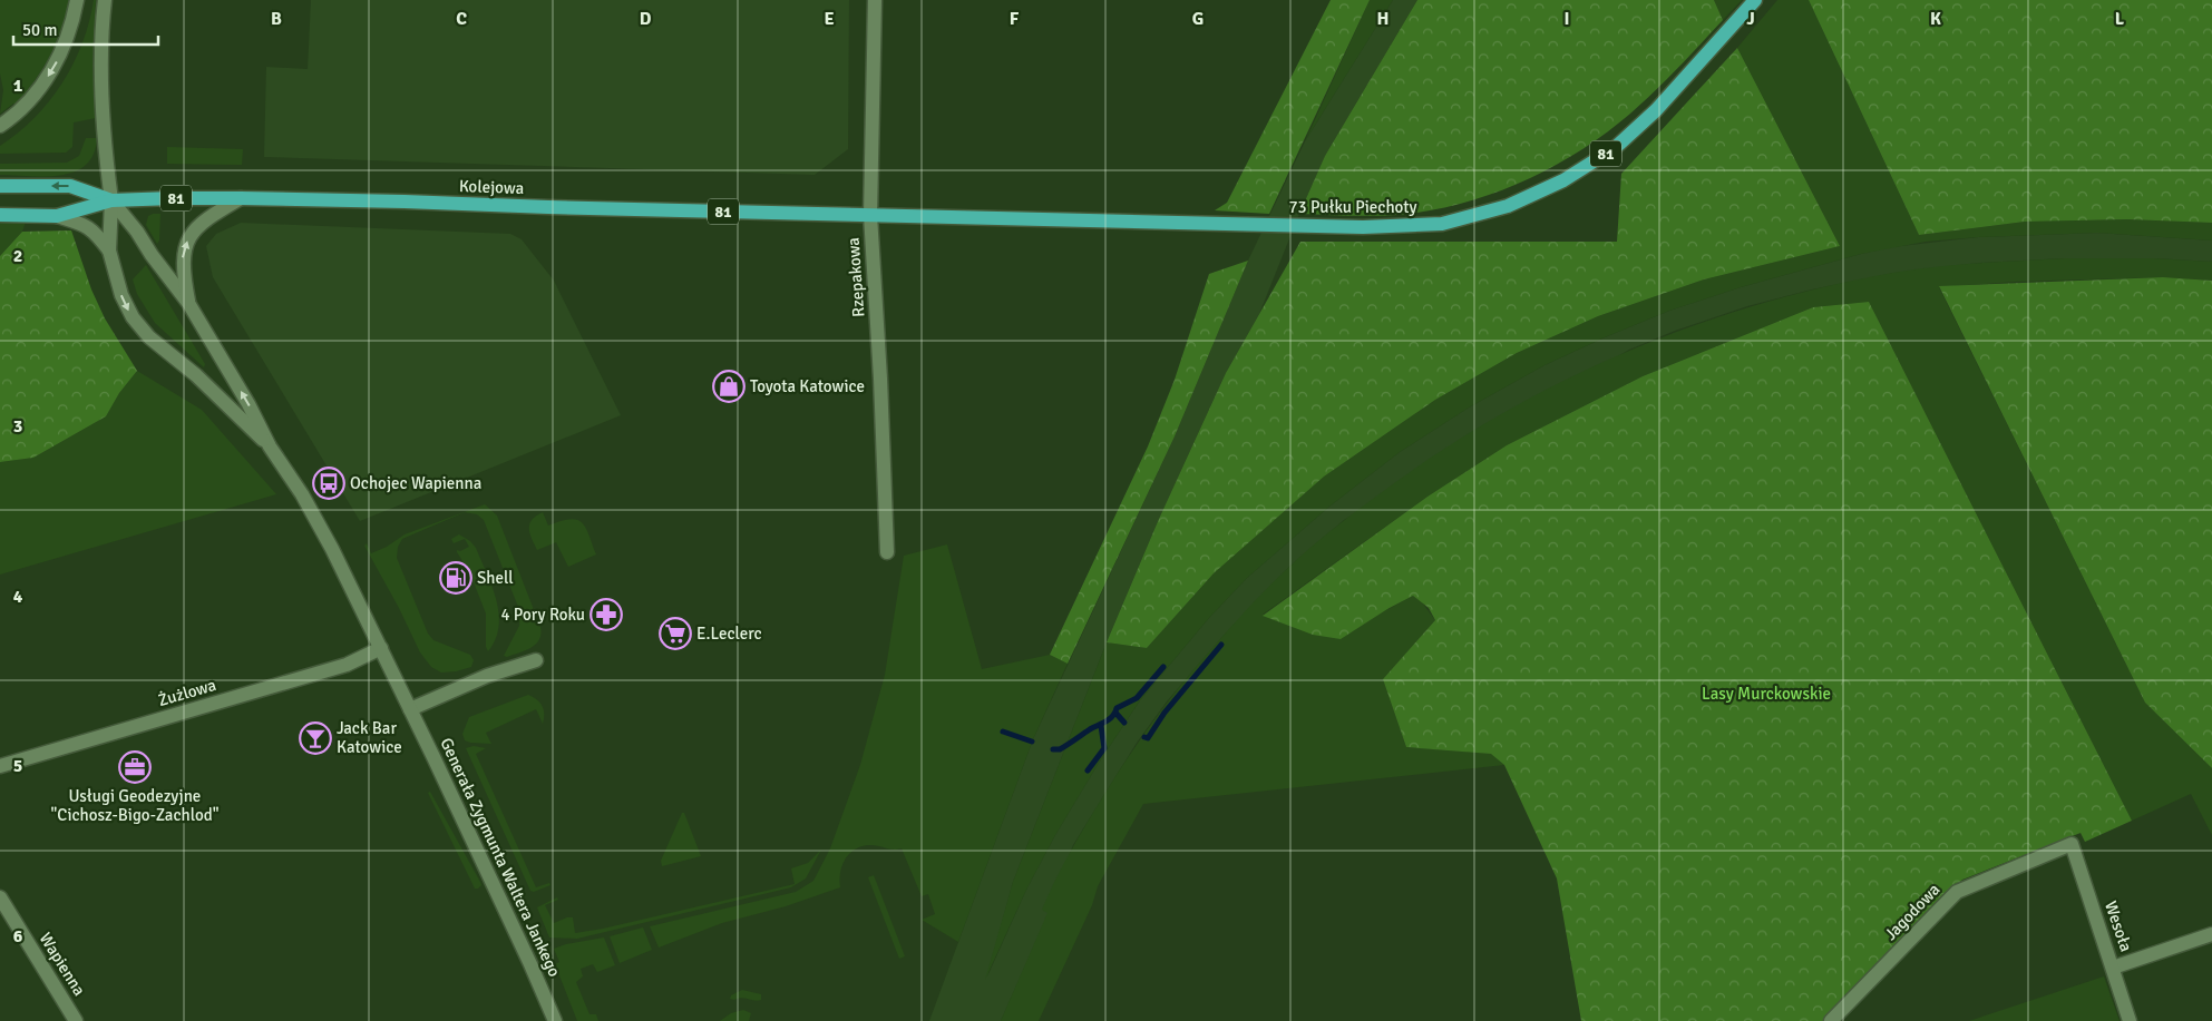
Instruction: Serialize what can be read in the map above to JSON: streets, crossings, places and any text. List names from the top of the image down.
{
  "streets": {
    "main road": ["81", "Kolejowa", "73 Pułku Piechoty"],
    "street": [
      "Rzepakowa",
      "Żużlowa",
      "Generała Zygmunta Waltera Jankego",
      "Jagodowa",
      "Wesoła",
      "Wapienna"
    ]
  },
  "crossings": [
    ["Kolejowa", "73 Pułku Piechoty"],
    ["Kolejowa", "Rzepakowa"],
    ["Kolejowa", "Generała Zygmunta Waltera Jankego"],
    ["73 Pułku Piechoty", "Rzepakowa"],
    ["Żużlowa", "Generała Zygmunta Waltera Jankego"],
    ["Jagodowa", "Wesoła"]
  ],
  "parks": ["Lasy Murckowskie"],
  "places": {
    "shop": ["Toyota Katowice"],
    "bus stop": ["Ochojec Wapienna"],
    "fuel station": ["Shell"],
    "pharmacy": ["4 Pory Roku"],
    "supermarket": ["E.Leclerc"],
    "bar": ["Jack Bar Katowice"],
    "office": ["Usługi Geodezyjne \"Cichosz-Bigo-Zachlod\""]
  },
  "scale_bar": "50 m",
  "grid": {
    "columns": [
      "B",
      "C",
      "D",
      "E",
      "F",
      "G",
      "H",
      "I",
      "J",
      "K",
      "L"
    ],
    "rows": [
      "1",
      "2",
      "3",
      "4",
      "5",
      "6"
    ]
  }
}
